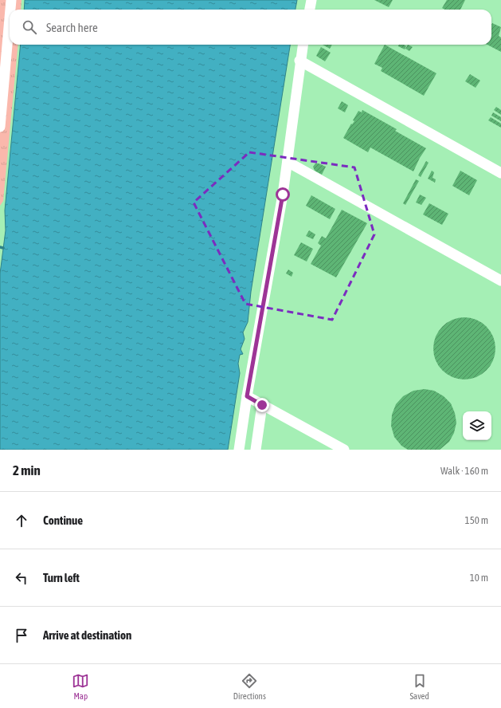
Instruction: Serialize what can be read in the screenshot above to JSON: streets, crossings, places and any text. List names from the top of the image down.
{
  "page": {
    "search": "Search here",
    "heading": ["2 min", "Walk · 160 m"],
    "list": [
      ["Continue", "150 m"],
      ["Turn left", "10 m"],
      "Arrive at destination"
    ],
    "nav": ["Map", "Directions", "Saved"]
  }
}
